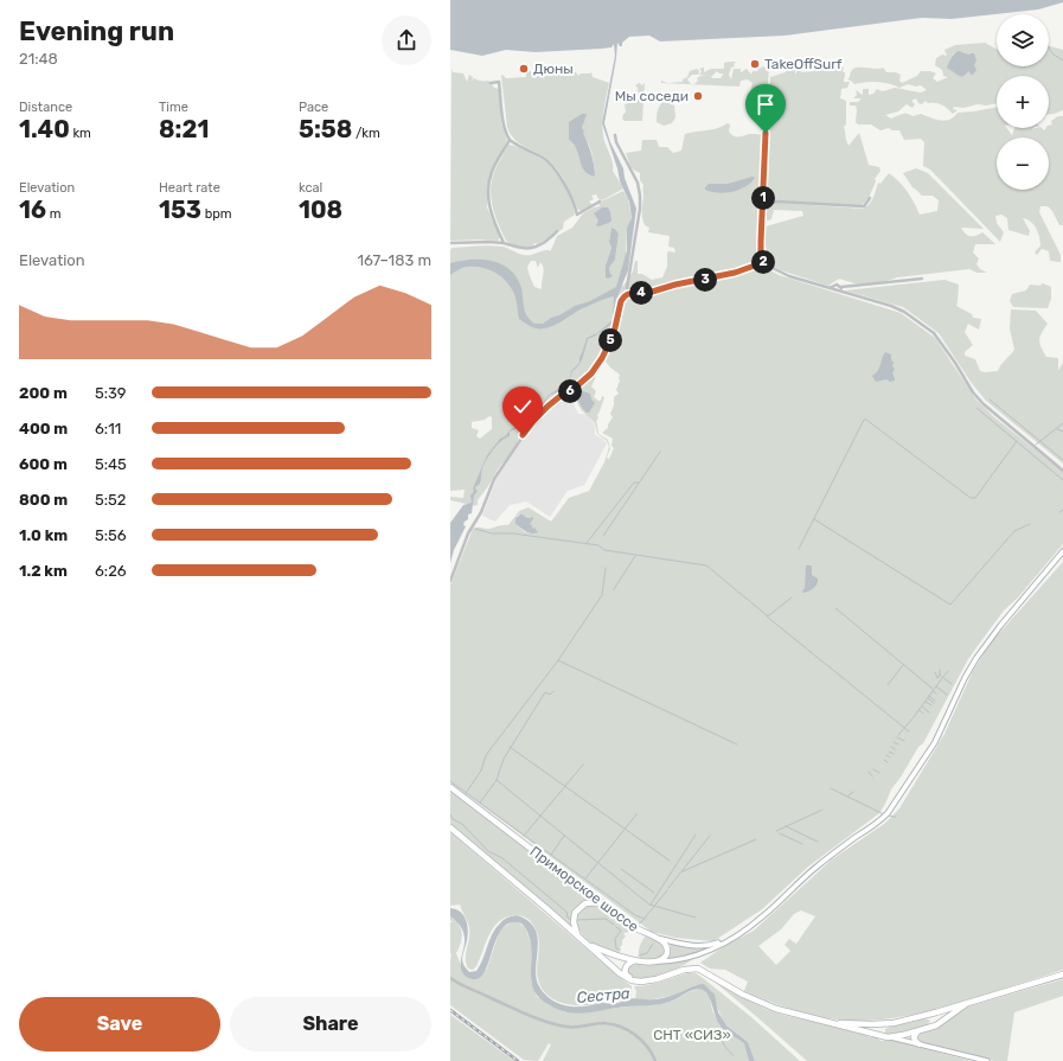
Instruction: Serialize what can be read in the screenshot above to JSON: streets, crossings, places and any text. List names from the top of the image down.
{
  "streets": {
    "highway": ["Приморское шоссе"]
  },
  "water": ["Сестра"],
  "parks": ["СНТ «СИЗ»"],
  "places": ["TakeOffSurf", "Дюны", "Мы соседи"],
  "page": {
    "heading": ["Evening run", "21:48"],
    "map_buttons": ["+", "−"],
    "stats": [
      ["Distance", "1.40 km"],
      ["Time", "8:21"],
      ["Pace", "5:58 /km"],
      ["Elevation", "16 m"],
      ["Heart rate", "153 bpm"],
      ["kcal", "108"]
    ],
    "pins": [
      "1",
      "2",
      "3",
      "4",
      "5",
      "6"
    ],
    "chart": ["Elevation", "167–183 m"],
    "list": [
      {
        "name": "200 m",
        "note": "5:39"
      },
      {
        "name": "400 m",
        "note": "6:11"
      },
      {
        "name": "600 m",
        "note": "5:45"
      },
      {
        "name": "800 m",
        "note": "5:52"
      },
      {
        "name": "1.0 km",
        "note": "5:56"
      },
      {
        "name": "1.2 km",
        "note": "6:26"
      }
    ],
    "buttons": ["Save", "Share"]
  }
}
